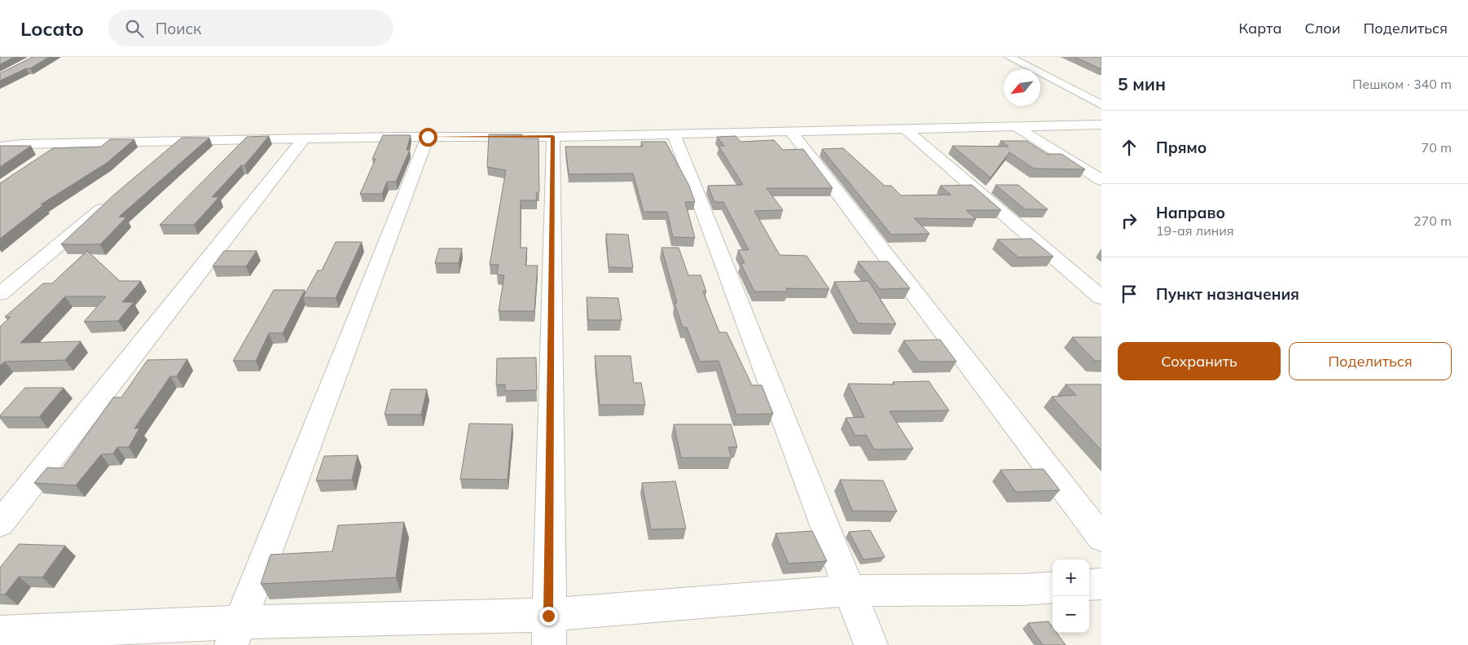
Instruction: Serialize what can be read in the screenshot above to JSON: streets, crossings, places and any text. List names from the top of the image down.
{
  "north": "bottom left",
  "page": {
    "header": "Locato",
    "search": "Поиск",
    "nav": ["Карта", "Слои", "Поделиться"],
    "heading": ["5 мин", "Пешком · 340 m"],
    "list": [
      ["Прямо", "70 m"],
      ["Направо", "19-ая линия", "270 m"],
      "Пункт назначения"
    ],
    "buttons": ["Сохранить", "Поделиться"],
    "map_buttons": ["+", "−"]
  }
}
